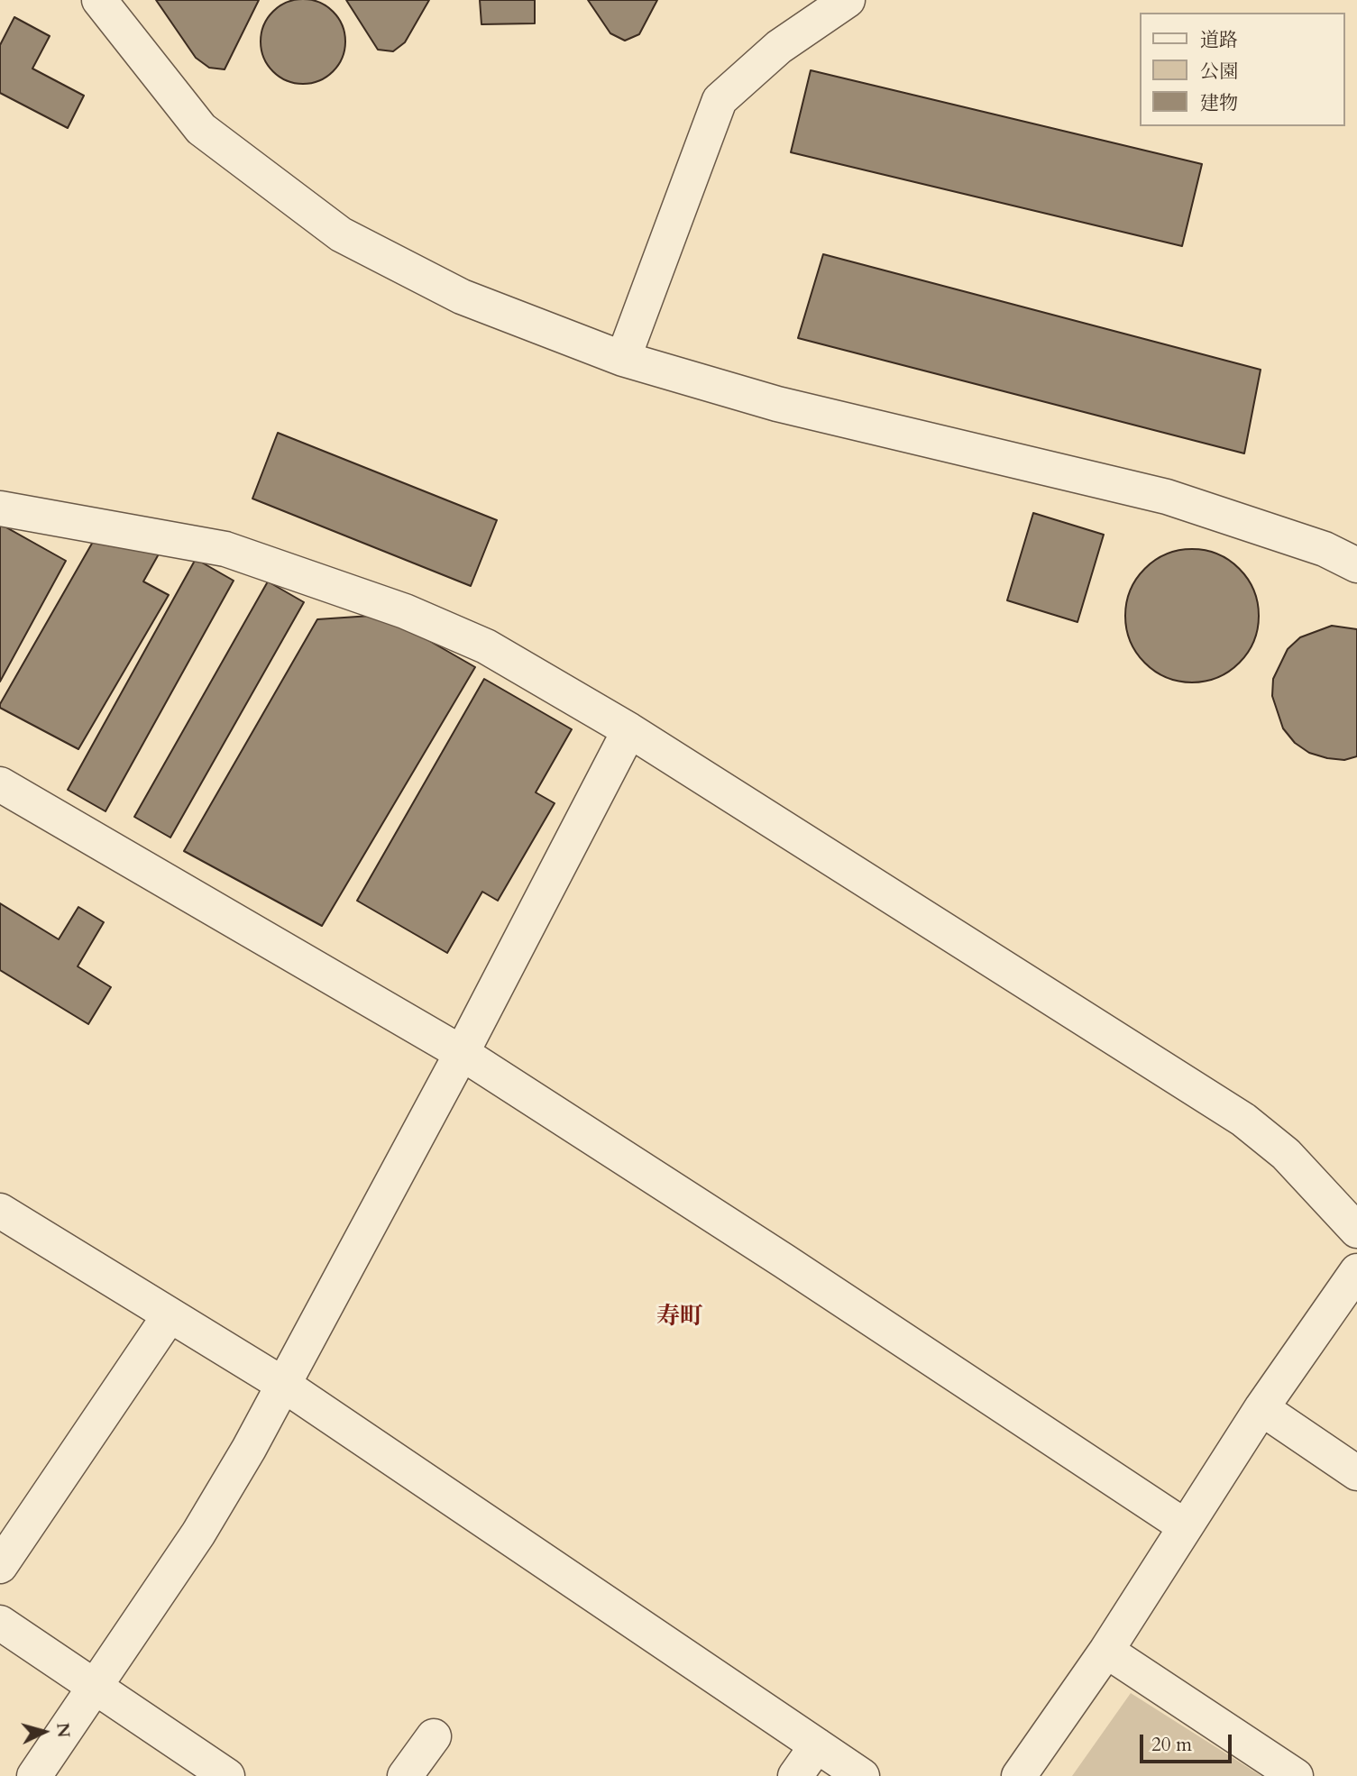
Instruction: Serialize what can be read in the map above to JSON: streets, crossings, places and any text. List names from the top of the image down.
{
  "districts": ["寿町"],
  "legend": ["道路", "公園", "建物"],
  "scale_bar": "20 m",
  "north": "right"
}
